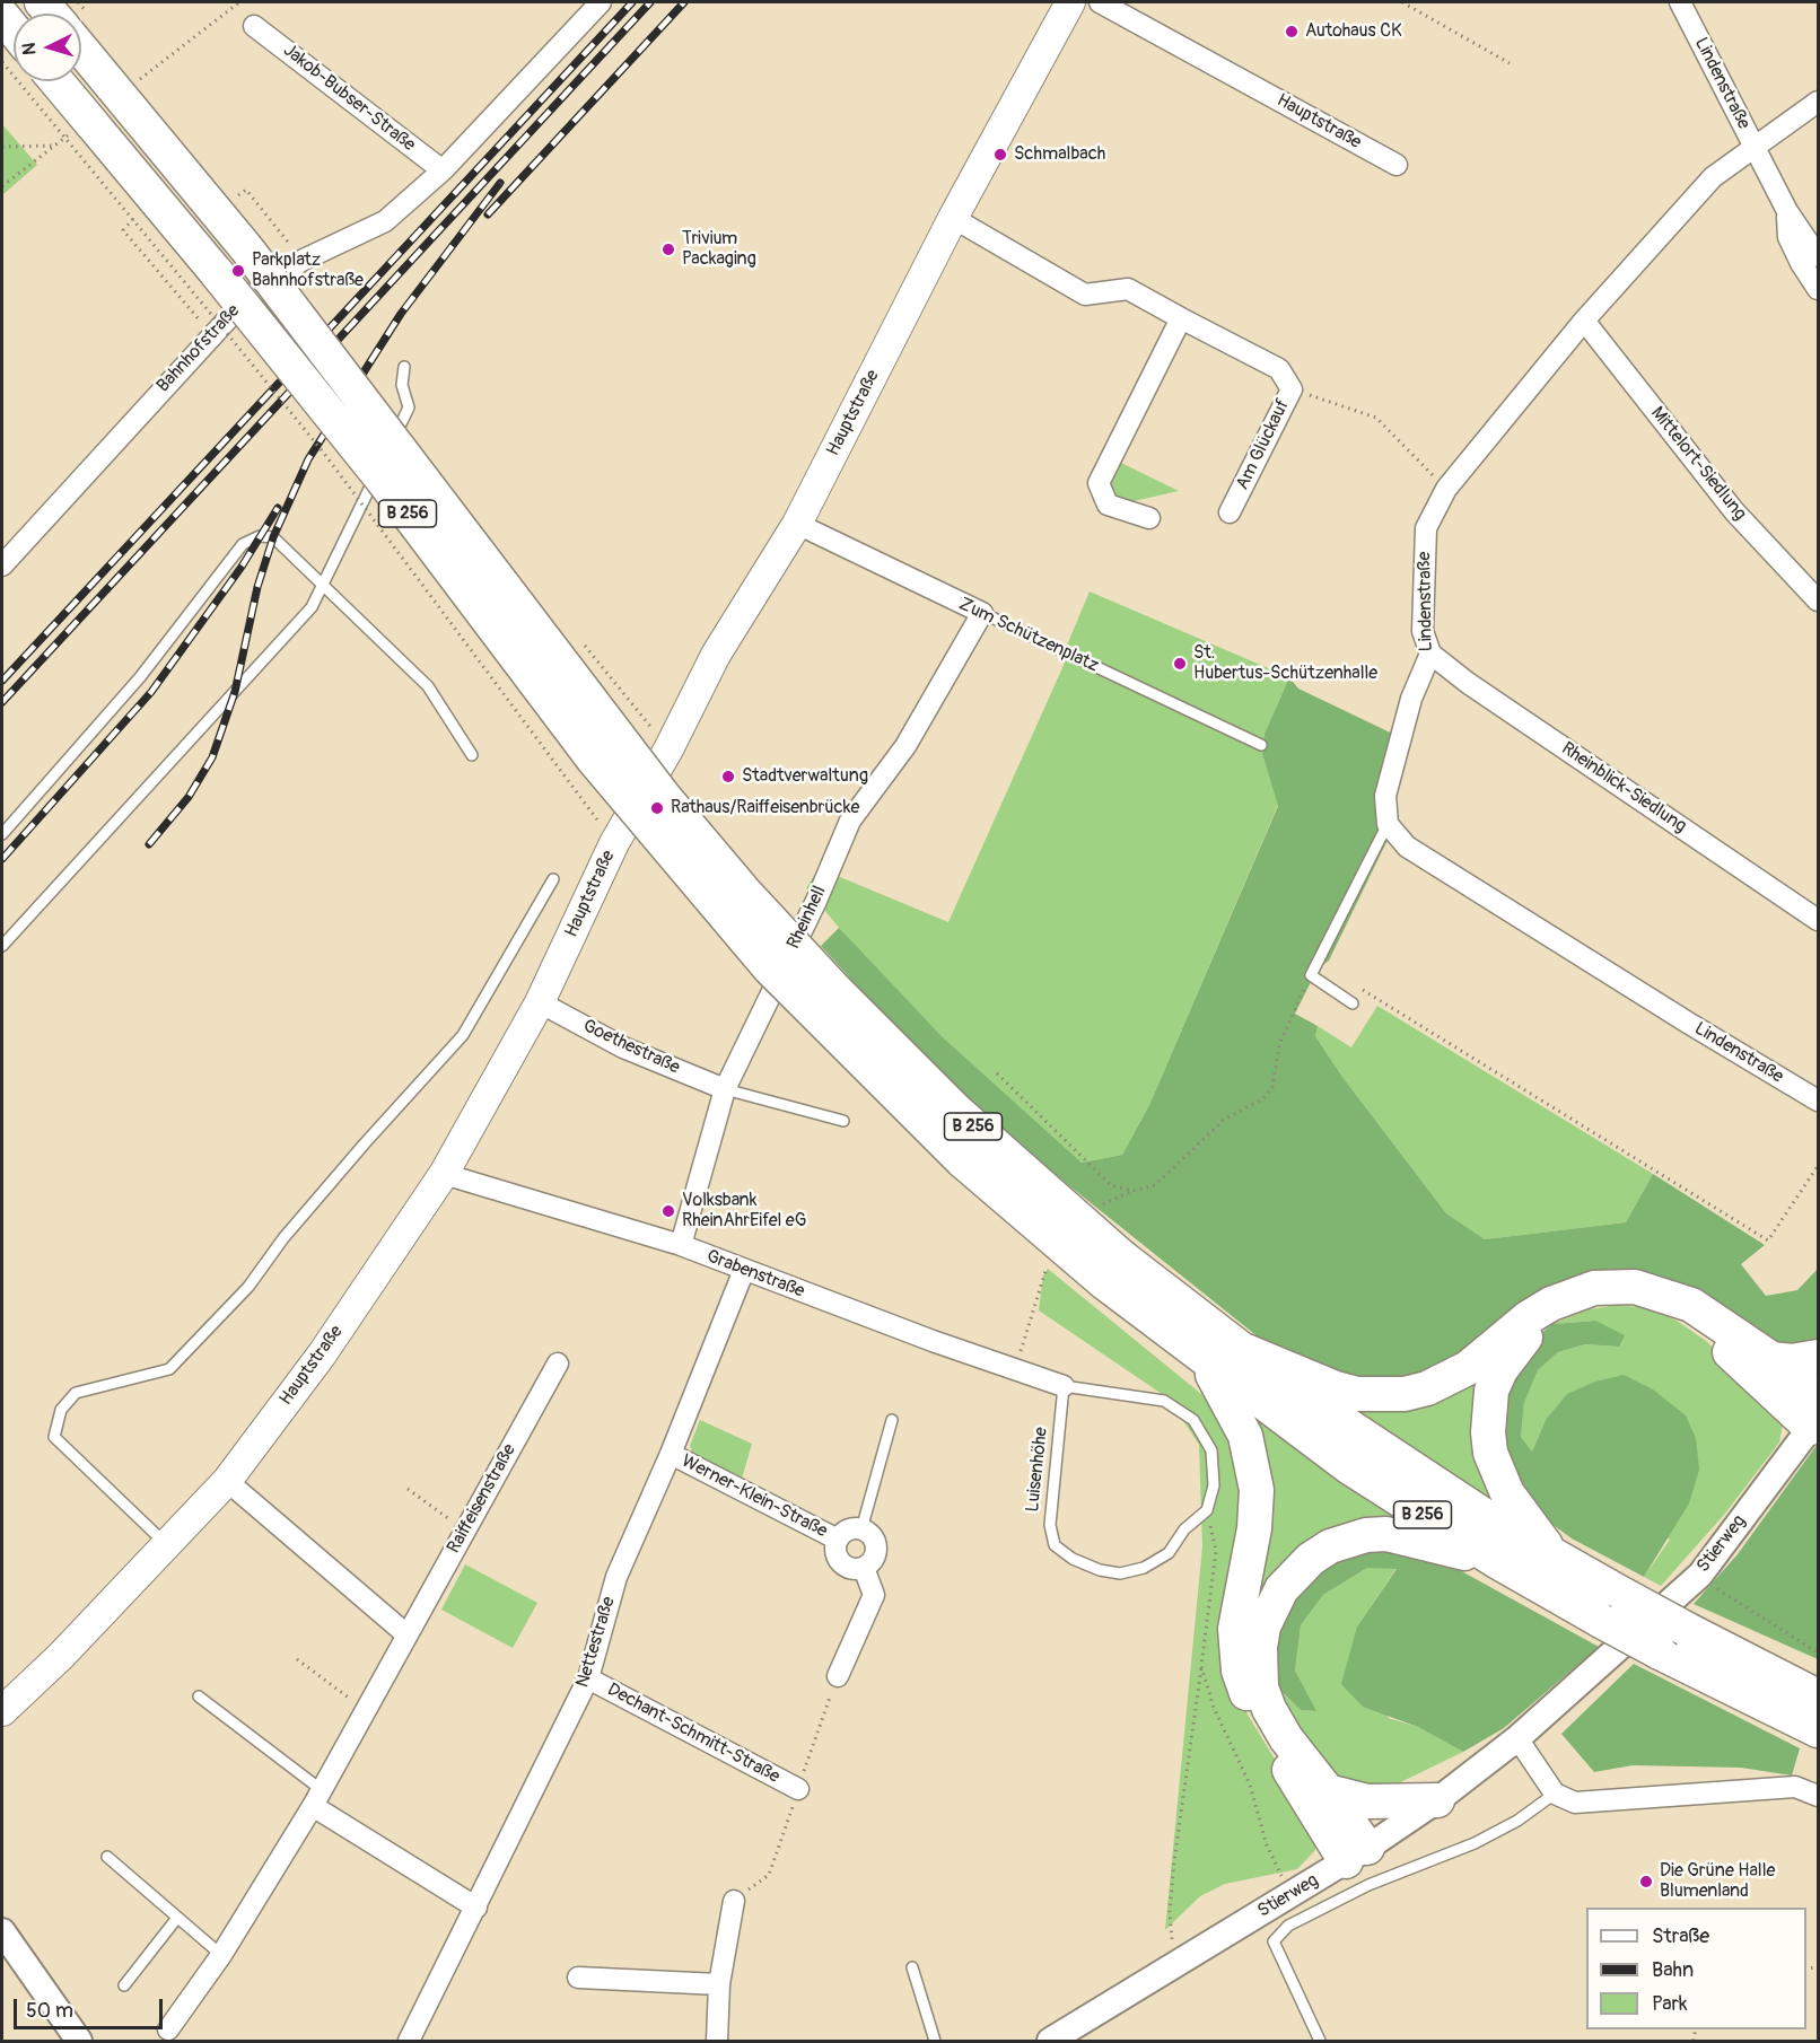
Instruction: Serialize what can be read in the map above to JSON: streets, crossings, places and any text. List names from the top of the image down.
{
  "streets": {
    "highway": ["B 256"],
    "main road": ["Hauptstraße"],
    "street": [
      "Lindenstraße",
      "Jakob-Bubser-Straße",
      "Bahnhofstraße",
      "Am Glückauf",
      "Mittelort-Siedlung",
      "Zum Schützenplatz",
      "Rheinblick-Siedlung",
      "Rheinhell",
      "Goethestraße",
      "Grabenstraße",
      "Werner-Klein-Straße",
      "Raiffeisenstraße",
      "Stierweg",
      "Nettestraße",
      "Dechant-Schmitt-Straße"
    ],
    "lane": ["Luisenhöhe"]
  },
  "crossings": [
    ["Lindenstraße", "Mittelort-Siedlung"],
    ["Lindenstraße", "Rheinblick-Siedlung"],
    ["Jakob-Bubser-Straße", "Bahnhofstraße"],
    ["Hauptstraße", "Am Glückauf"],
    ["Hauptstraße", "Zum Schützenplatz"],
    ["Hauptstraße", "Goethestraße"],
    ["Hauptstraße", "Grabenstraße"],
    ["Zum Schützenplatz", "Rheinhell"],
    ["Rheinhell", "Goethestraße"],
    ["Rheinhell", "Grabenstraße"],
    ["Grabenstraße", "Luisenhöhe"],
    ["Grabenstraße", "Nettestraße"],
    ["Werner-Klein-Straße", "Nettestraße"],
    ["Nettestraße", "Dechant-Schmitt-Straße"]
  ],
  "places": [
    "Autohaus CK",
    "Schmalbach",
    "Trivium Packaging",
    "Parkplatz Bahnhofstraße",
    "St. Hubertus-Schützenhalle",
    "Stadtverwaltung",
    "Rathaus/Raiffeisenbrücke",
    "Volksbank RheinAhrEifel eG",
    "Die Grüne Halle Blumenland"
  ],
  "legend": ["Straße", "Bahn", "Park"],
  "scale_bar": "50 m",
  "north": "left"
}
